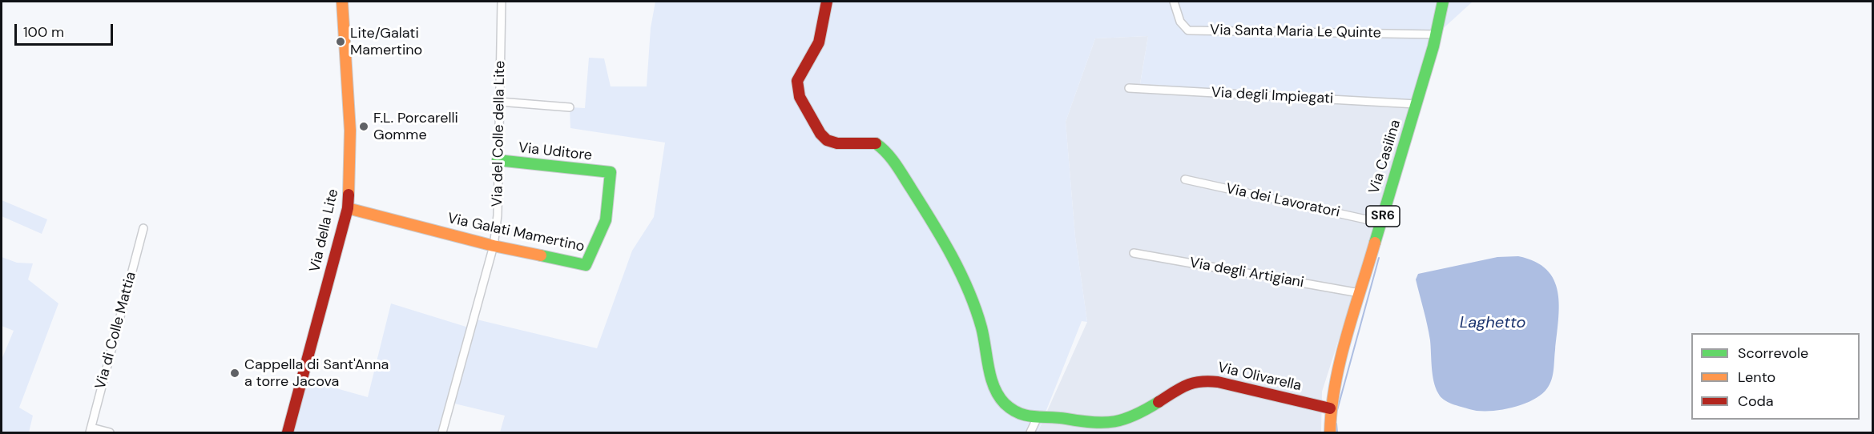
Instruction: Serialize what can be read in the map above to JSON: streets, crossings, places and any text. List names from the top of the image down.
{
  "streets": {
    "street": [
      "Via Santa Maria Le Quinte",
      "Via degli Impiegati",
      "Via del Colle della Lite",
      "Via Uditore",
      "Via Casilina",
      "Via dei Lavoratori",
      "SR6",
      "Via della Lite",
      "Via Galati Mamertino",
      "Via degli Artigiani",
      "Via di Colle Mattia",
      "Via Olivarella"
    ]
  },
  "crossings": [
    ["Via Santa Maria Le Quinte", "Via Casilina"],
    ["Via degli Impiegati", "Via Casilina"],
    ["Via del Colle della Lite", "Via Uditore"],
    ["Via del Colle della Lite", "Via Galati Mamertino"],
    ["Via Uditore", "Via Galati Mamertino"],
    ["Via Casilina", "Via dei Lavoratori"],
    ["Via Casilina", "Via degli Artigiani"],
    ["Via Casilina", "Via Olivarella"],
    ["Via della Lite", "Via Galati Mamertino"]
  ],
  "water": ["Laghetto"],
  "places": ["Lite/Galati Mamertino", "F.L. Porcarelli Gomme", "Cappella di Sant'Anna a torre Jacova"],
  "legend": ["Scorrevole", "Lento", "Coda"],
  "scale_bar": "100 m"
}
